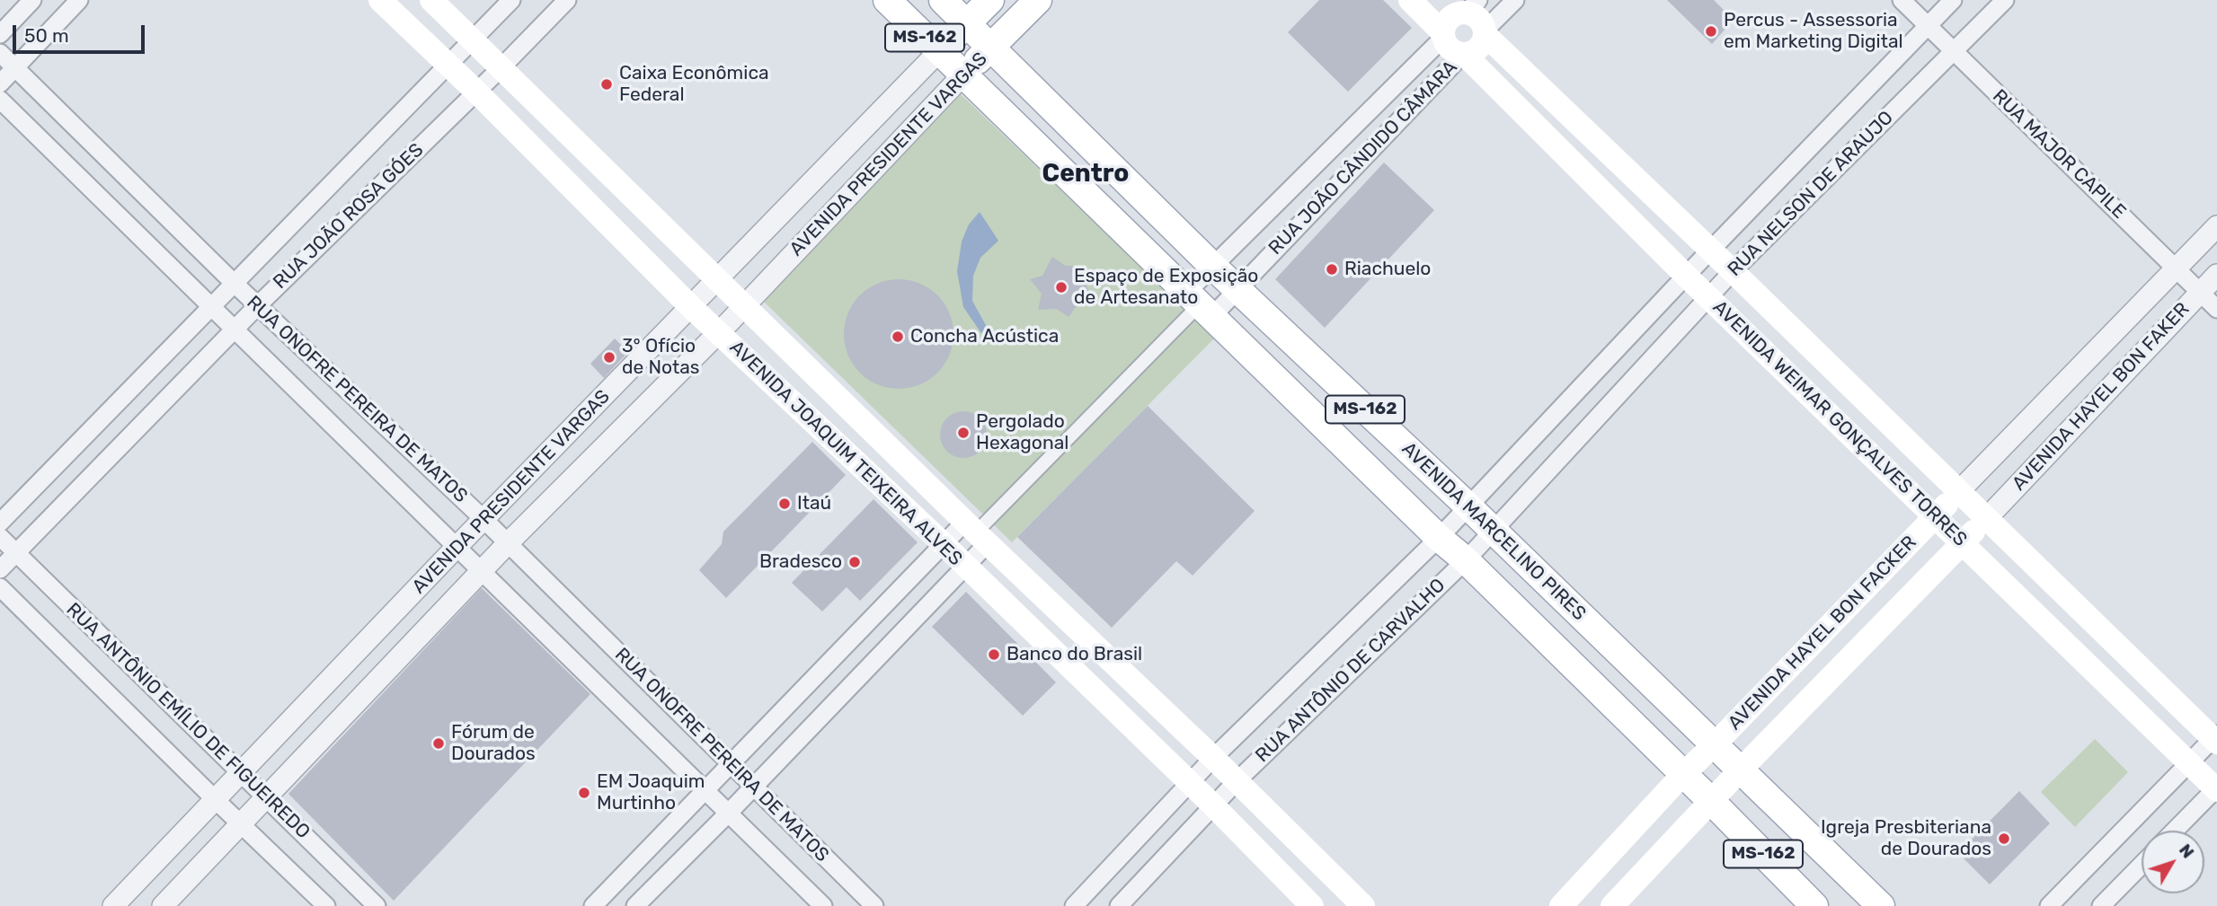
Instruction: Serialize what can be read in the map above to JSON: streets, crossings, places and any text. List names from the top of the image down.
{
  "streets": {
    "main road": [
      "MS-162",
      "AVENIDA PRESIDENTE VARGAS",
      "AVENIDA WEIMAR GONÇALVES TORRES",
      "AVENIDA JOAQUIM TEIXEIRA ALVES",
      "AVENIDA MARCELINO PIRES",
      "AVENIDA HAYEL BON FACKER"
    ],
    "street": [
      "RUA MAJOR CAPILE",
      "RUA JOÃO CÂNDIDO CÂMARA",
      "RUA NELSON DE ARAUJO",
      "RUA JOÃO ROSA GÓES",
      "AVENIDA HAYEL BON FAKER",
      "RUA ONOFRE PEREIRA DE MATOS",
      "RUA ANTÔNIO DE CARVALHO",
      "RUA ANTÔNIO EMÍLIO DE FIGUEIREDO"
    ]
  },
  "crossings": [
    ["MS-162", "AVENIDA PRESIDENTE VARGAS"],
    ["MS-162", "RUA JOÃO CÂNDIDO CÂMARA"],
    ["MS-162", "AVENIDA HAYEL BON FACKER"],
    ["MS-162", "RUA ANTÔNIO DE CARVALHO"],
    ["AVENIDA PRESIDENTE VARGAS", "RUA ONOFRE PEREIRA DE MATOS"],
    ["AVENIDA PRESIDENTE VARGAS", "AVENIDA JOAQUIM TEIXEIRA ALVES"],
    ["AVENIDA PRESIDENTE VARGAS", "AVENIDA MARCELINO PIRES"],
    ["AVENIDA PRESIDENTE VARGAS", "RUA ANTÔNIO EMÍLIO DE FIGUEIREDO"],
    ["RUA MAJOR CAPILE", "RUA NELSON DE ARAUJO"],
    ["RUA MAJOR CAPILE", "AVENIDA HAYEL BON FAKER"],
    ["RUA MAJOR CAPILE", "AVENIDA HAYEL BON FACKER"],
    ["RUA JOÃO CÂNDIDO CÂMARA", "RUA ONOFRE PEREIRA DE MATOS"],
    ["RUA JOÃO CÂNDIDO CÂMARA", "AVENIDA WEIMAR GONÇALVES TORRES"],
    ["RUA JOÃO CÂNDIDO CÂMARA", "AVENIDA JOAQUIM TEIXEIRA ALVES"],
    ["RUA JOÃO CÂNDIDO CÂMARA", "AVENIDA MARCELINO PIRES"],
    ["RUA NELSON DE ARAUJO", "AVENIDA WEIMAR GONÇALVES TORRES"],
    ["RUA NELSON DE ARAUJO", "AVENIDA MARCELINO PIRES"],
    ["RUA NELSON DE ARAUJO", "RUA ANTÔNIO DE CARVALHO"],
    ["RUA JOÃO ROSA GÓES", "RUA ONOFRE PEREIRA DE MATOS"],
    ["RUA JOÃO ROSA GÓES", "AVENIDA JOAQUIM TEIXEIRA ALVES"],
    ["RUA JOÃO ROSA GÓES", "RUA ANTÔNIO EMÍLIO DE FIGUEIREDO"],
    ["AVENIDA HAYEL BON FAKER", "AVENIDA WEIMAR GONÇALVES TORRES"],
    ["AVENIDA HAYEL BON FAKER", "AVENIDA HAYEL BON FACKER"],
    ["AVENIDA WEIMAR GONÇALVES TORRES", "AVENIDA HAYEL BON FACKER"],
    ["AVENIDA JOAQUIM TEIXEIRA ALVES", "RUA ANTÔNIO DE CARVALHO"],
    ["AVENIDA MARCELINO PIRES", "AVENIDA HAYEL BON FACKER"],
    ["AVENIDA MARCELINO PIRES", "RUA ANTÔNIO DE CARVALHO"]
  ],
  "districts": ["Centro"],
  "places": [
    "Percus - Assessoria em Marketing Digital",
    "Caixa Econômica Federal",
    "Riachuelo",
    "Espaço de Exposição de Artesanato",
    "Concha Acústica",
    "3° Ofício de Notas",
    "Pergolado Hexagonal",
    "Itaú",
    "Bradesco",
    "Banco do Brasil",
    "Fórum de Dourados",
    "EM Joaquim Murtinho",
    "Igreja Presbiteriana de Dourados"
  ],
  "scale_bar": "50 m",
  "north": "top right"
}
